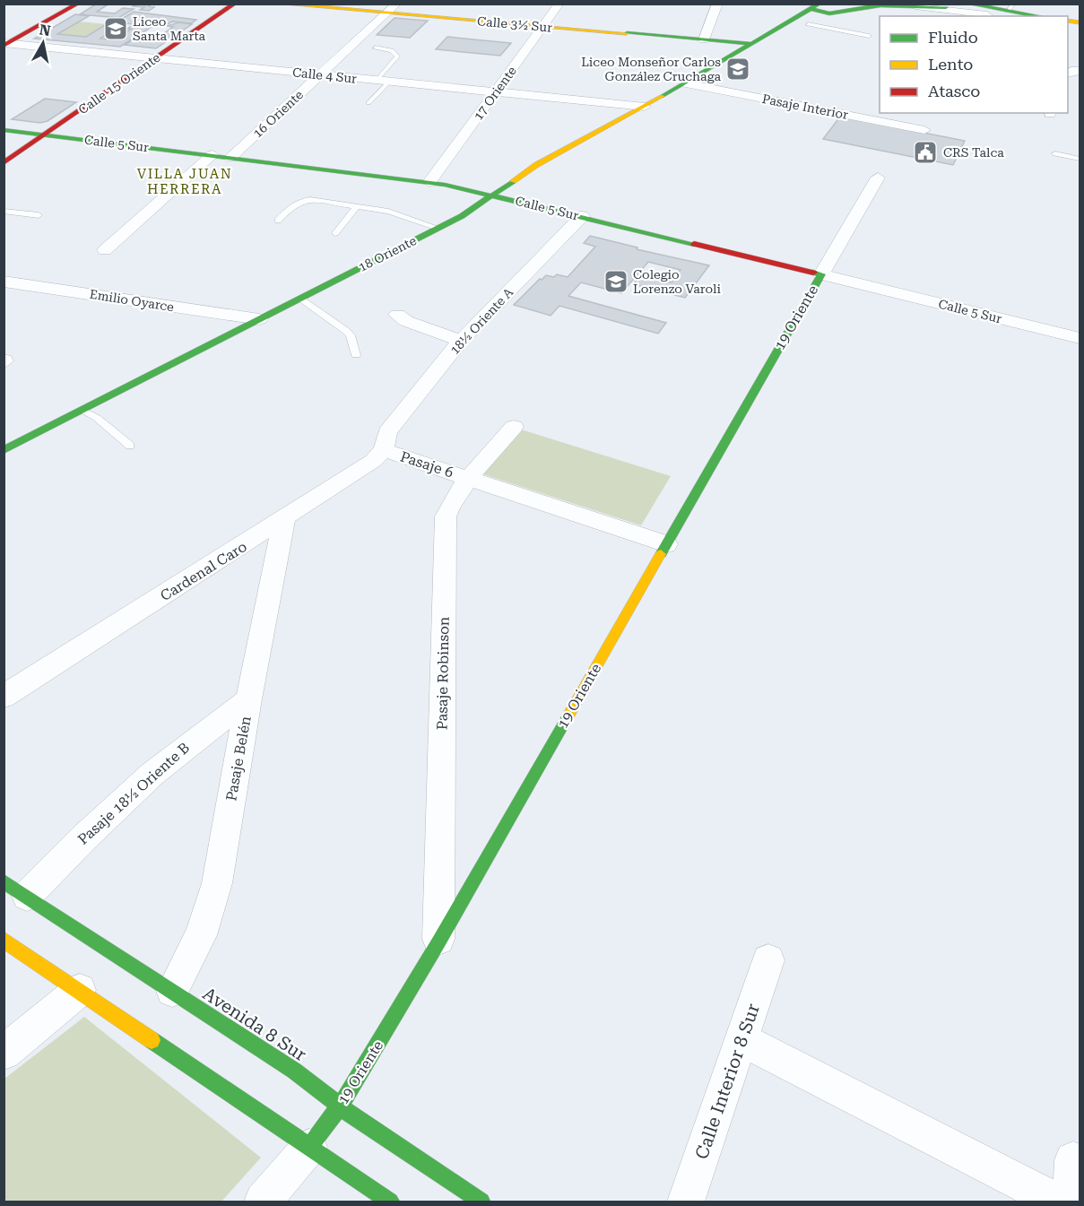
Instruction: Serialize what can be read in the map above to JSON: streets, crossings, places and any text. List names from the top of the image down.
{
  "streets": {
    "street": [
      "Calle 3½ Sur",
      "Calle 4 Sur",
      "Calle 15 Oriente",
      "17 Oriente",
      "Pasaje Interior",
      "16 Oriente",
      "Calle 5 Sur",
      "18 Oriente",
      "Emilio Oyarce",
      "19 Oriente",
      "18½ Oriente A",
      "Pasaje 6",
      "Cardenal Caro",
      "Pasaje Robinson",
      "Pasaje Belén",
      "Pasaje 18½ Oriente B",
      "Avenida 8 Sur",
      "Calle Interior 8 Sur"
    ]
  },
  "crossings": [
    ["Calle 3½ Sur", "17 Oriente"],
    ["Calle 3½ Sur", "16 Oriente"],
    ["Calle 3½ Sur", "18 Oriente"],
    ["Calle 4 Sur", "Calle 15 Oriente"],
    ["Calle 4 Sur", "17 Oriente"],
    ["Calle 4 Sur", "16 Oriente"],
    ["Calle 4 Sur", "18 Oriente"],
    ["Calle 15 Oriente", "Calle 5 Sur"],
    ["17 Oriente", "Calle 5 Sur"],
    ["Pasaje Interior", "18 Oriente"],
    ["16 Oriente", "Calle 5 Sur"],
    ["Calle 5 Sur", "18 Oriente"],
    ["Calle 5 Sur", "19 Oriente"],
    ["Calle 5 Sur", "18½ Oriente A"],
    ["18 Oriente", "Emilio Oyarce"],
    ["19 Oriente", "Pasaje 6"],
    ["19 Oriente", "Pasaje Robinson"],
    ["19 Oriente", "Avenida 8 Sur"],
    ["18½ Oriente A", "Pasaje 6"],
    ["18½ Oriente A", "Cardenal Caro"],
    ["Pasaje 6", "Cardenal Caro"],
    ["Pasaje 6", "Pasaje Robinson"],
    ["Cardenal Caro", "Pasaje Belén"],
    ["Pasaje Belén", "Pasaje 18½ Oriente B"],
    ["Pasaje Belén", "Avenida 8 Sur"],
    ["Pasaje 18½ Oriente B", "Avenida 8 Sur"]
  ],
  "districts": ["VILLA JUAN HERRERA"],
  "places": {
    "school or university": ["Liceo Santa Marta", "Liceo Monseñor Carlos González Cruchaga", "Colegio Lorenzo Varoli"],
    "public building": ["CRS Talca"]
  },
  "legend": ["Fluido", "Lento", "Atasco"],
  "north": "top"
}
